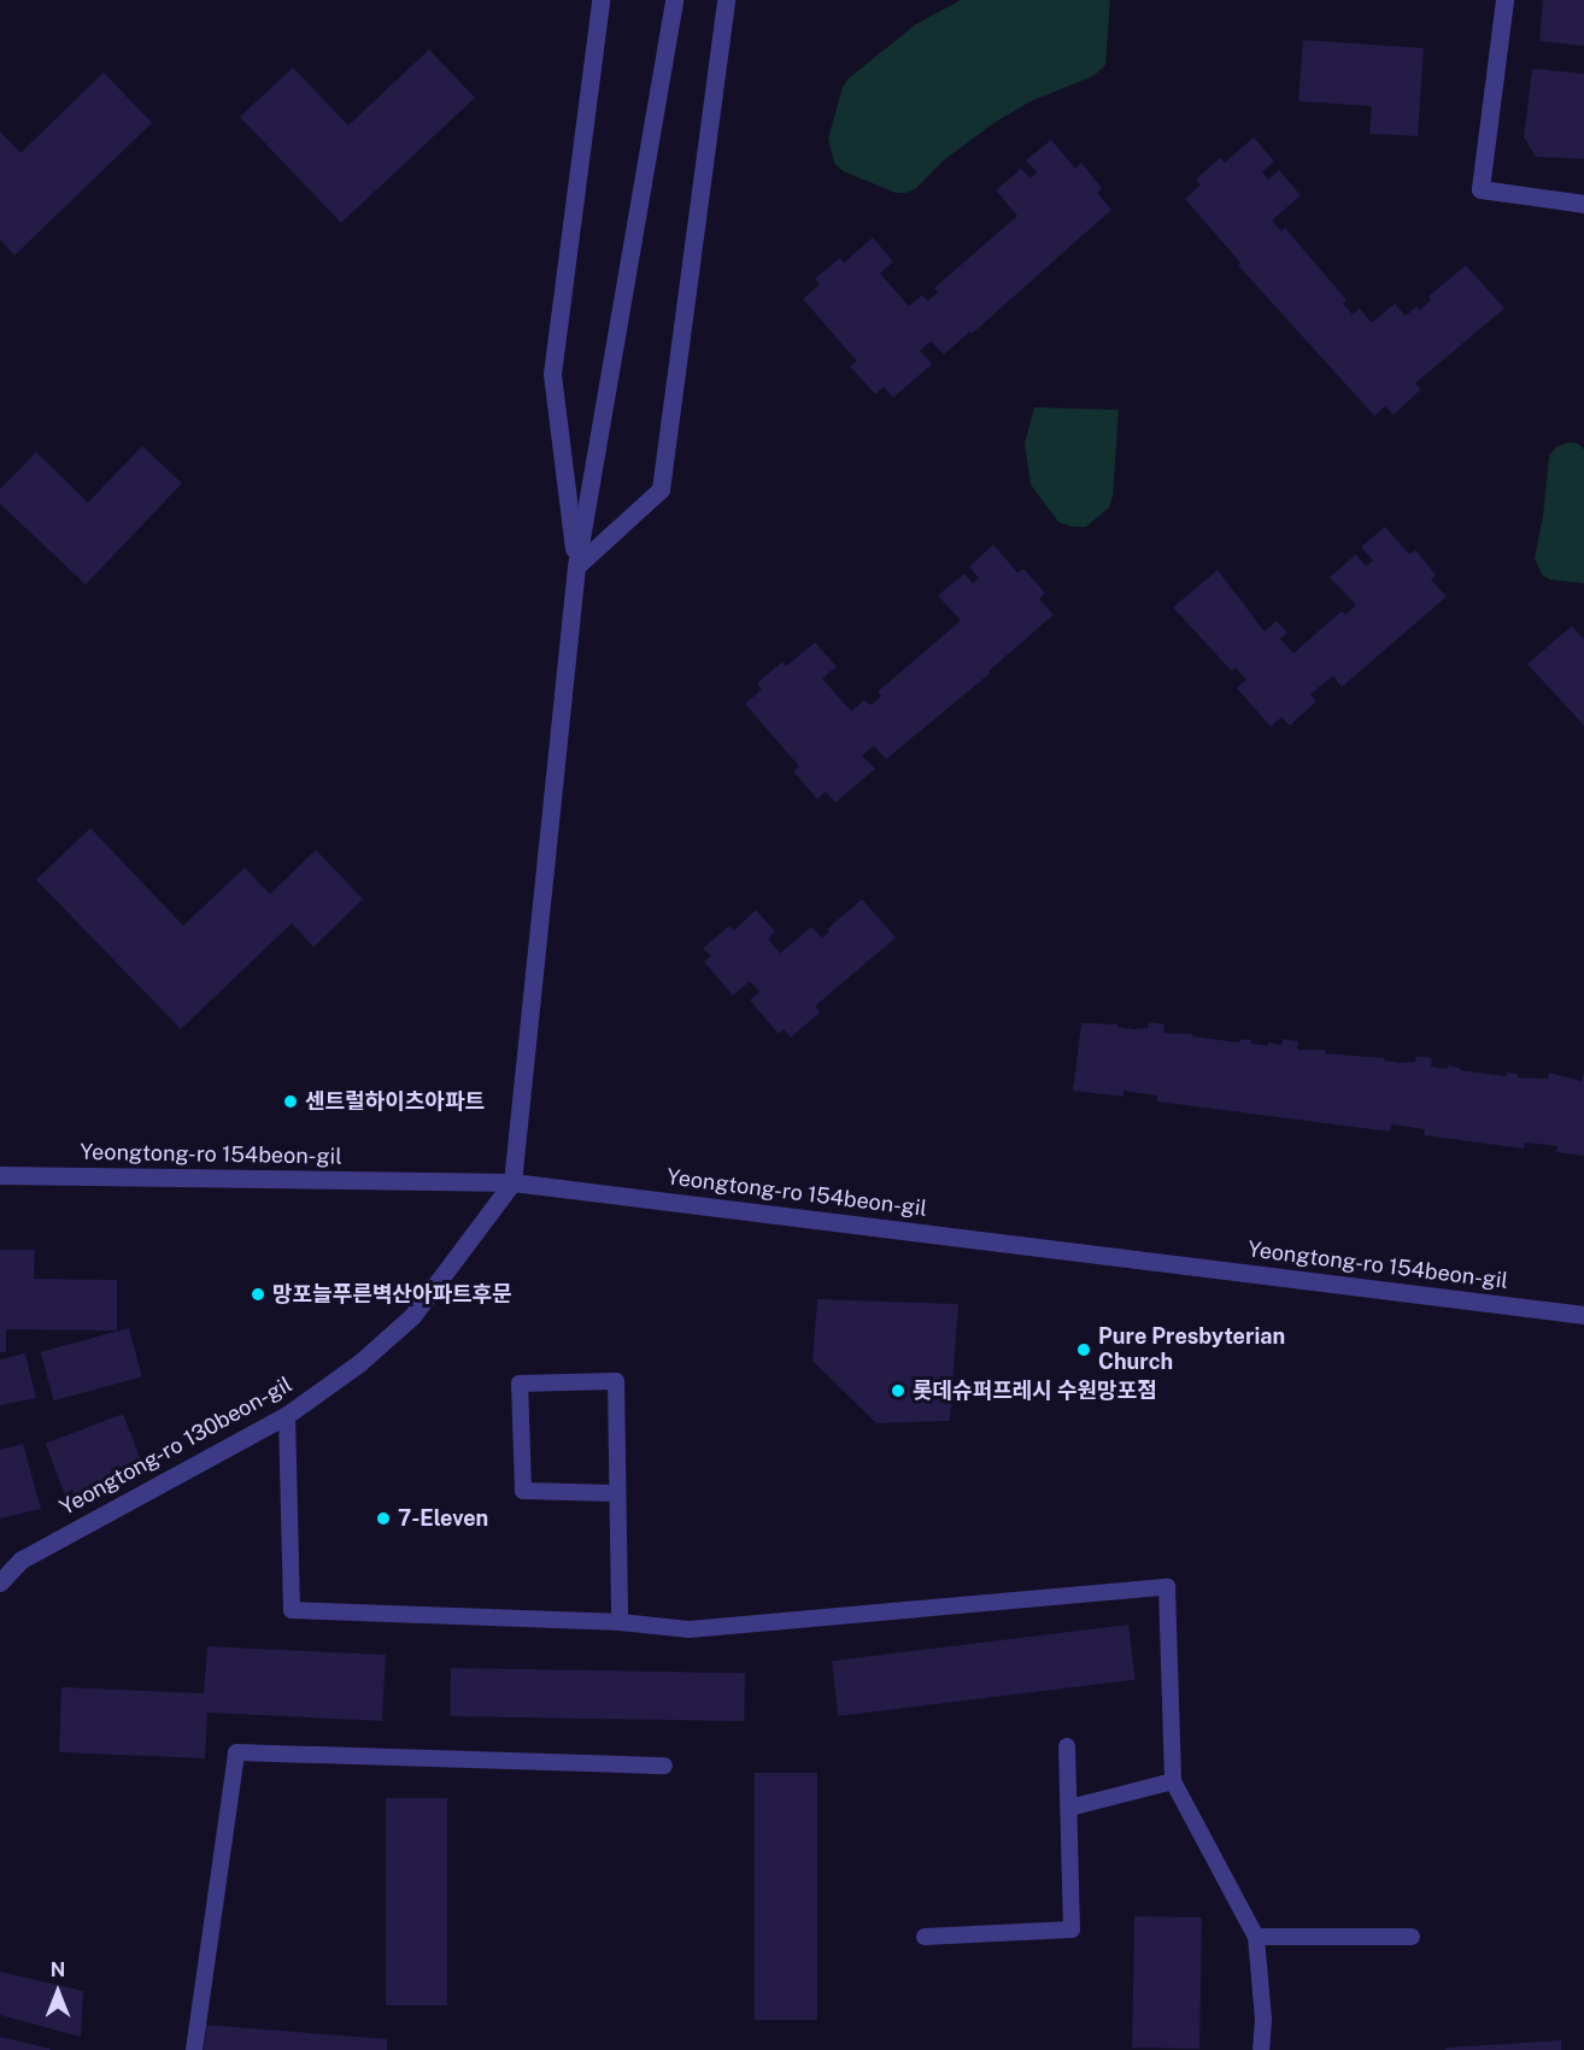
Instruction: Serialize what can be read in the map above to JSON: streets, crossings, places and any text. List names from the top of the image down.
{
  "streets": {
    "street": ["Yeongtong-ro 154beon-gil", "Yeongtong-ro 130beon-gil"]
  },
  "crossings": [
    ["Yeongtong-ro 154beon-gil", "Yeongtong-ro 130beon-gil"]
  ],
  "places": [
    "센트럴하이츠아파트",
    "망포늘푸른벽산아파트후문",
    "Pure Presbyterian Church",
    "롯데슈퍼프레시 수원망포점",
    "7-Eleven"
  ],
  "north": "top"
}
